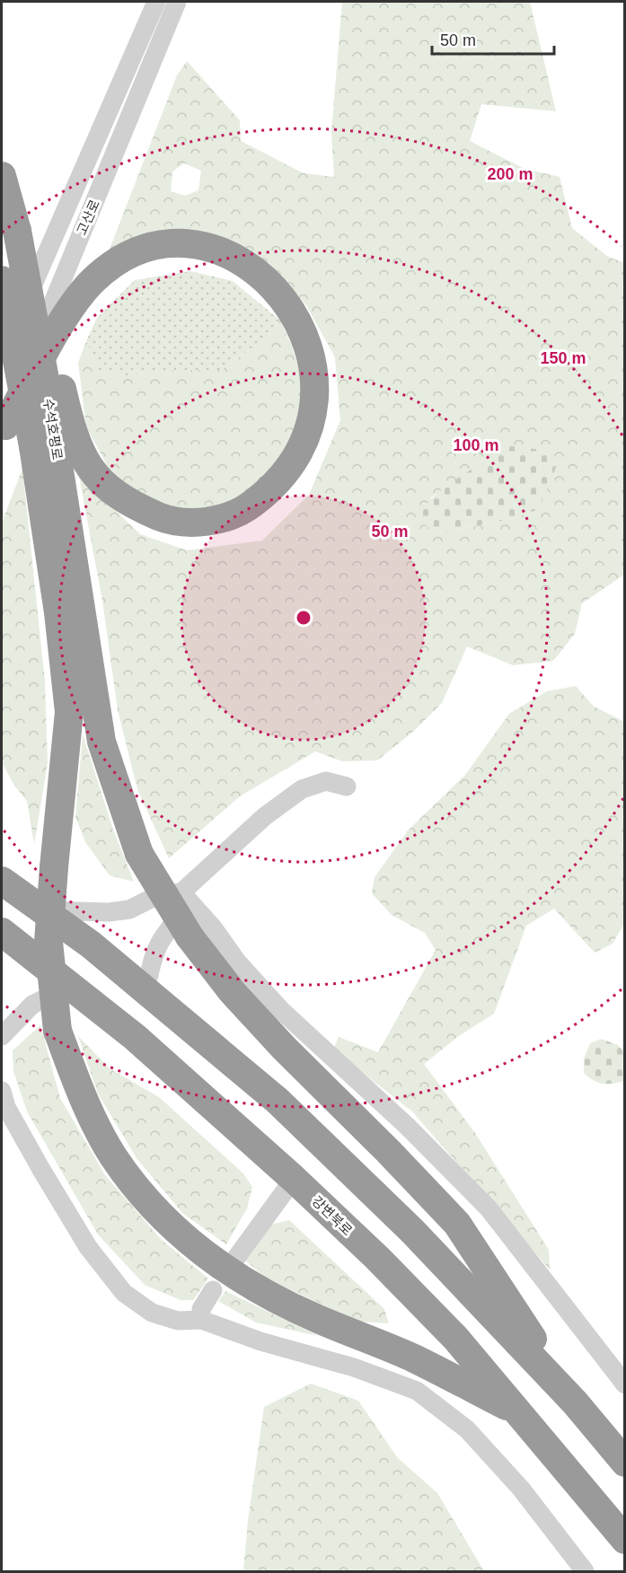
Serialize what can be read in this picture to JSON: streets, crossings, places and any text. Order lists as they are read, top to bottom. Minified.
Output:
{"streets":{"highway":["수석호평로","강변북로"],"street":["고산로"]},"scale_bar":"50 m","rings":["200 m","150 m","100 m","50 m"]}
